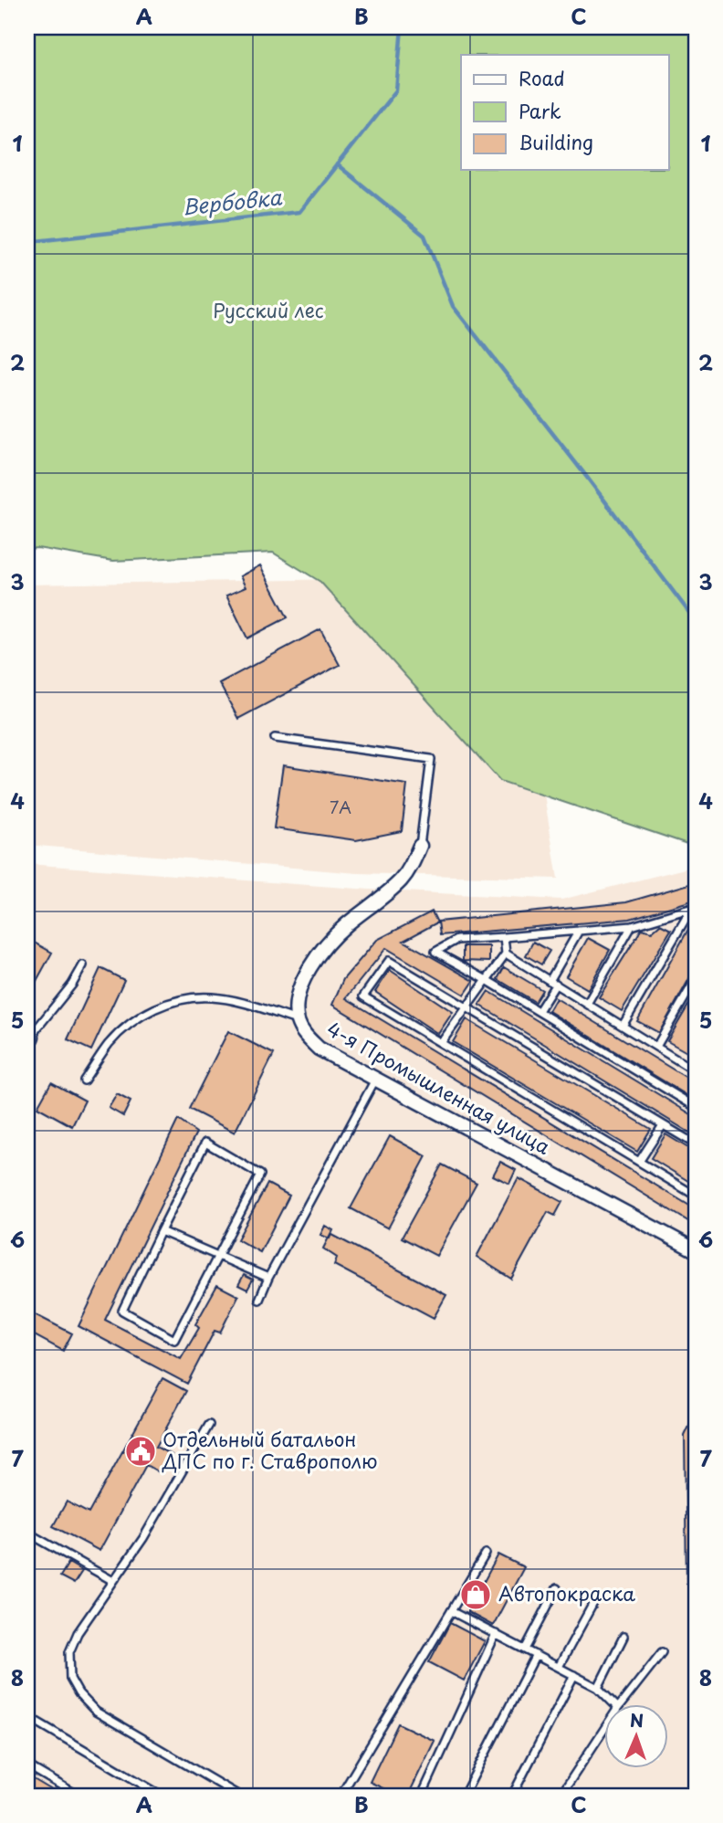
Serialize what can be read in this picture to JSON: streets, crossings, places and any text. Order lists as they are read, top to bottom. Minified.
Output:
{"streets":{"street":["4-я Промышленная улица"]},"water":["Вербовка"],"parks":["Русский лес"],"places":{"public building":["Отдельный батальон ДПС по г. Ставрополю"],"shop":["Автопокраска"]},"house_numbers":["7А"],"legend":["Road","Park","Building"],"north":"top","grid":{"columns":["A","B","C"],"rows":["1","2","3","4","5","6","7","8"]}}
